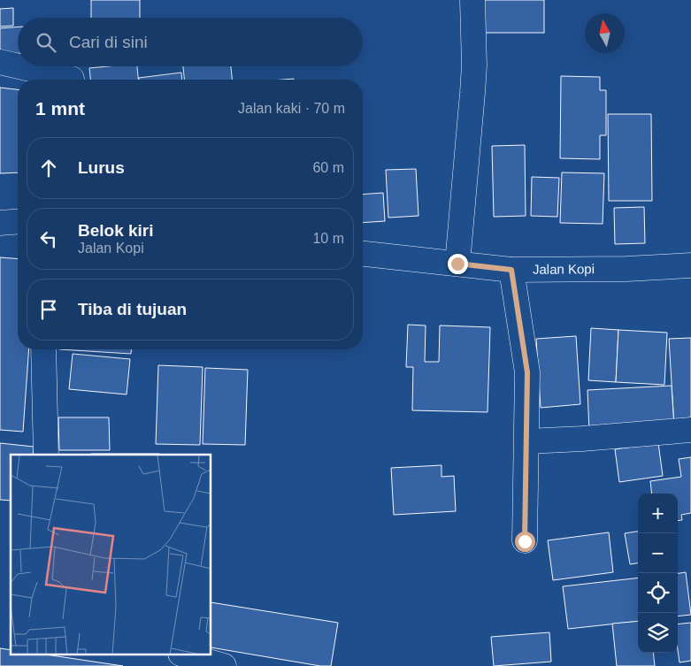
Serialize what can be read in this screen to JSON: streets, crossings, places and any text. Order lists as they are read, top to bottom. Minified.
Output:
{"streets":{"street":["Jalan Kopi"]},"north":"top","page":{"search":"Cari di sini","heading":["1 mnt","Jalan kaki · 70 m"],"list":[["Lurus","60 m"],["Belok kiri","Jalan Kopi","10 m"],"Tiba di tujuan"],"map_buttons":["+","−"]}}
